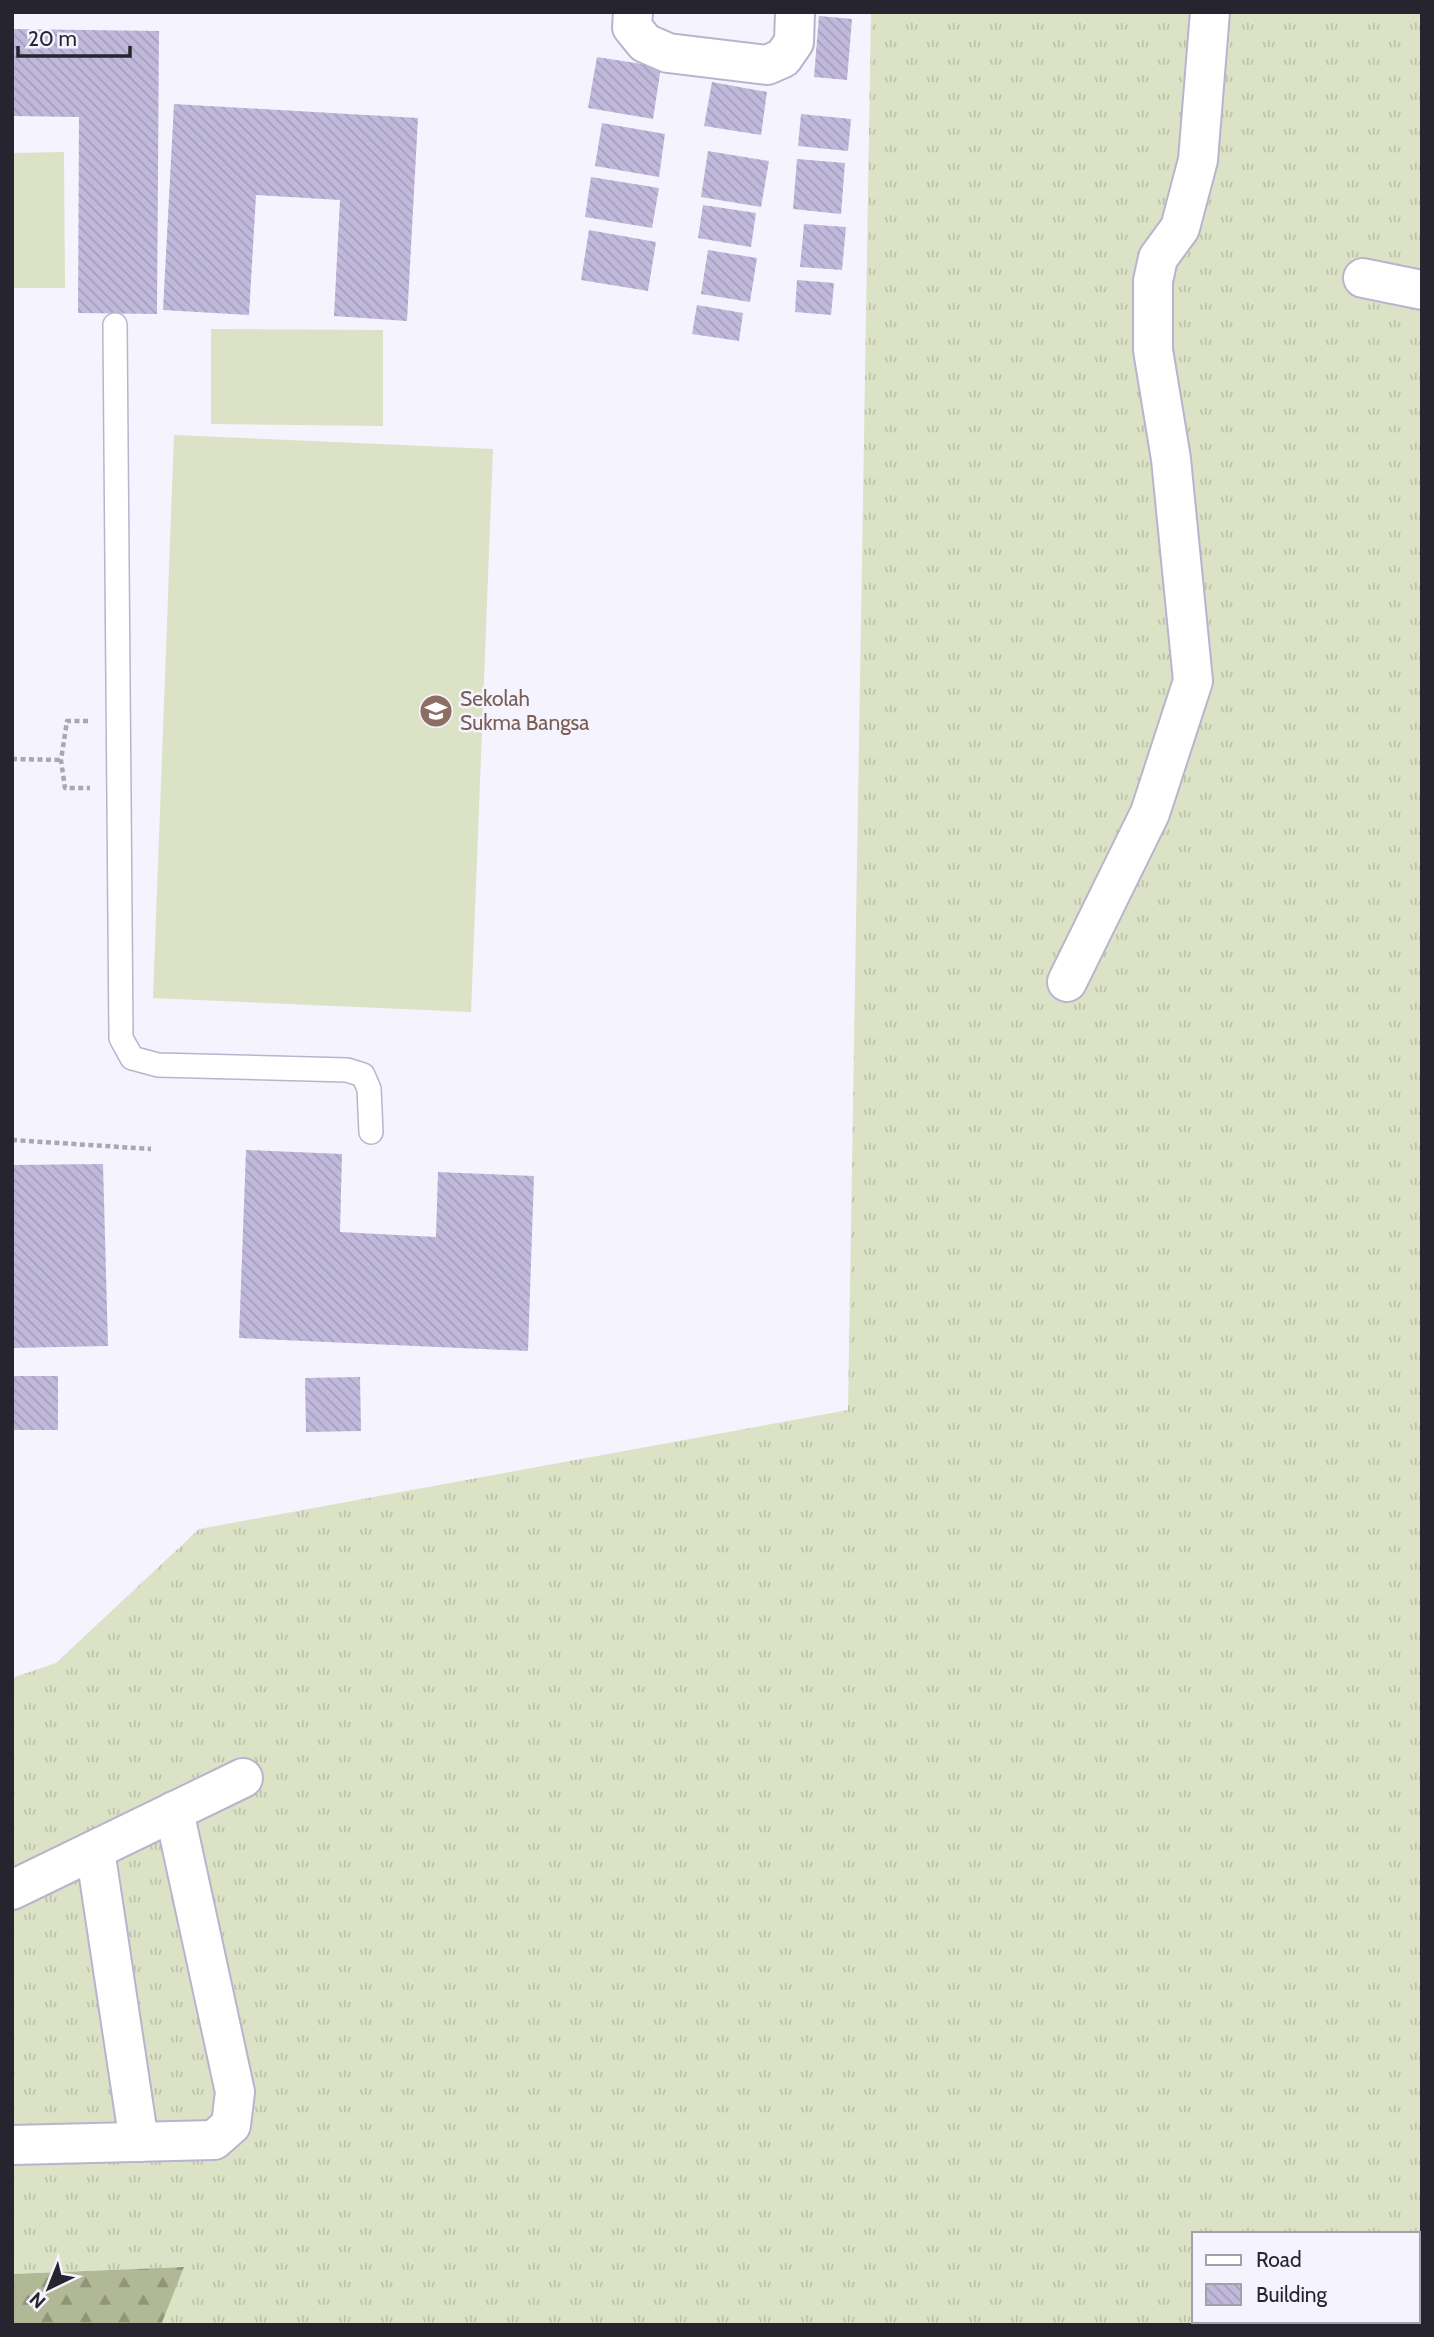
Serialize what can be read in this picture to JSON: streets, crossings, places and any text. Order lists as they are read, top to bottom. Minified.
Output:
{"places":{"school or university":["Sekolah Sukma Bangsa"]},"legend":["Road","Building"],"scale_bar":"20 m","north":"bottom left"}
